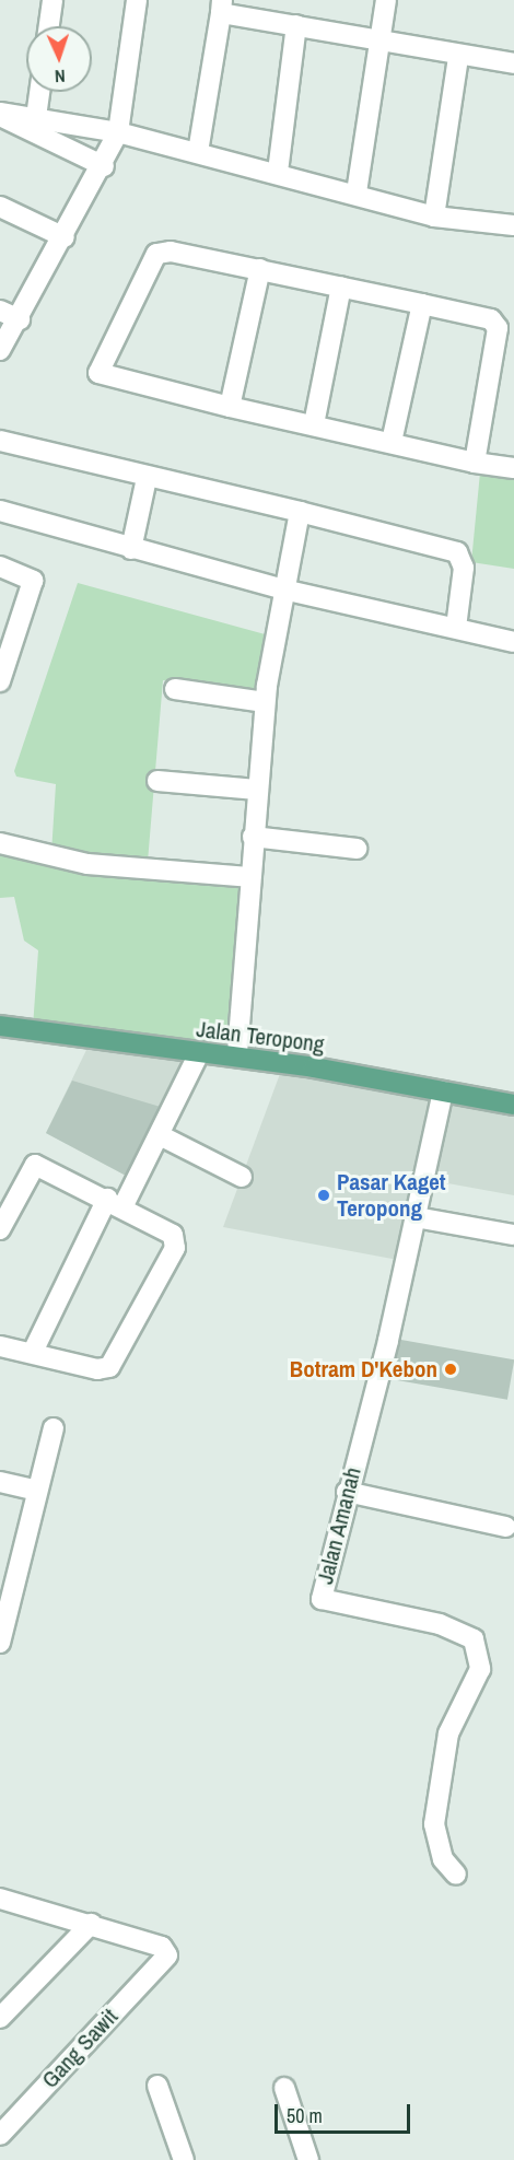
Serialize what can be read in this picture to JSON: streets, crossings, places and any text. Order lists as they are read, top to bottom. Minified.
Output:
{"streets":{"main road":["Jalan Teropong"],"street":["Jalan Amanah","Gang Sawit"]},"crossings":[["Jalan Teropong","Jalan Amanah"]],"places":["Pasar Kaget Teropong","Botram D'Kebon"],"scale_bar":"50 m","north":"bottom"}
